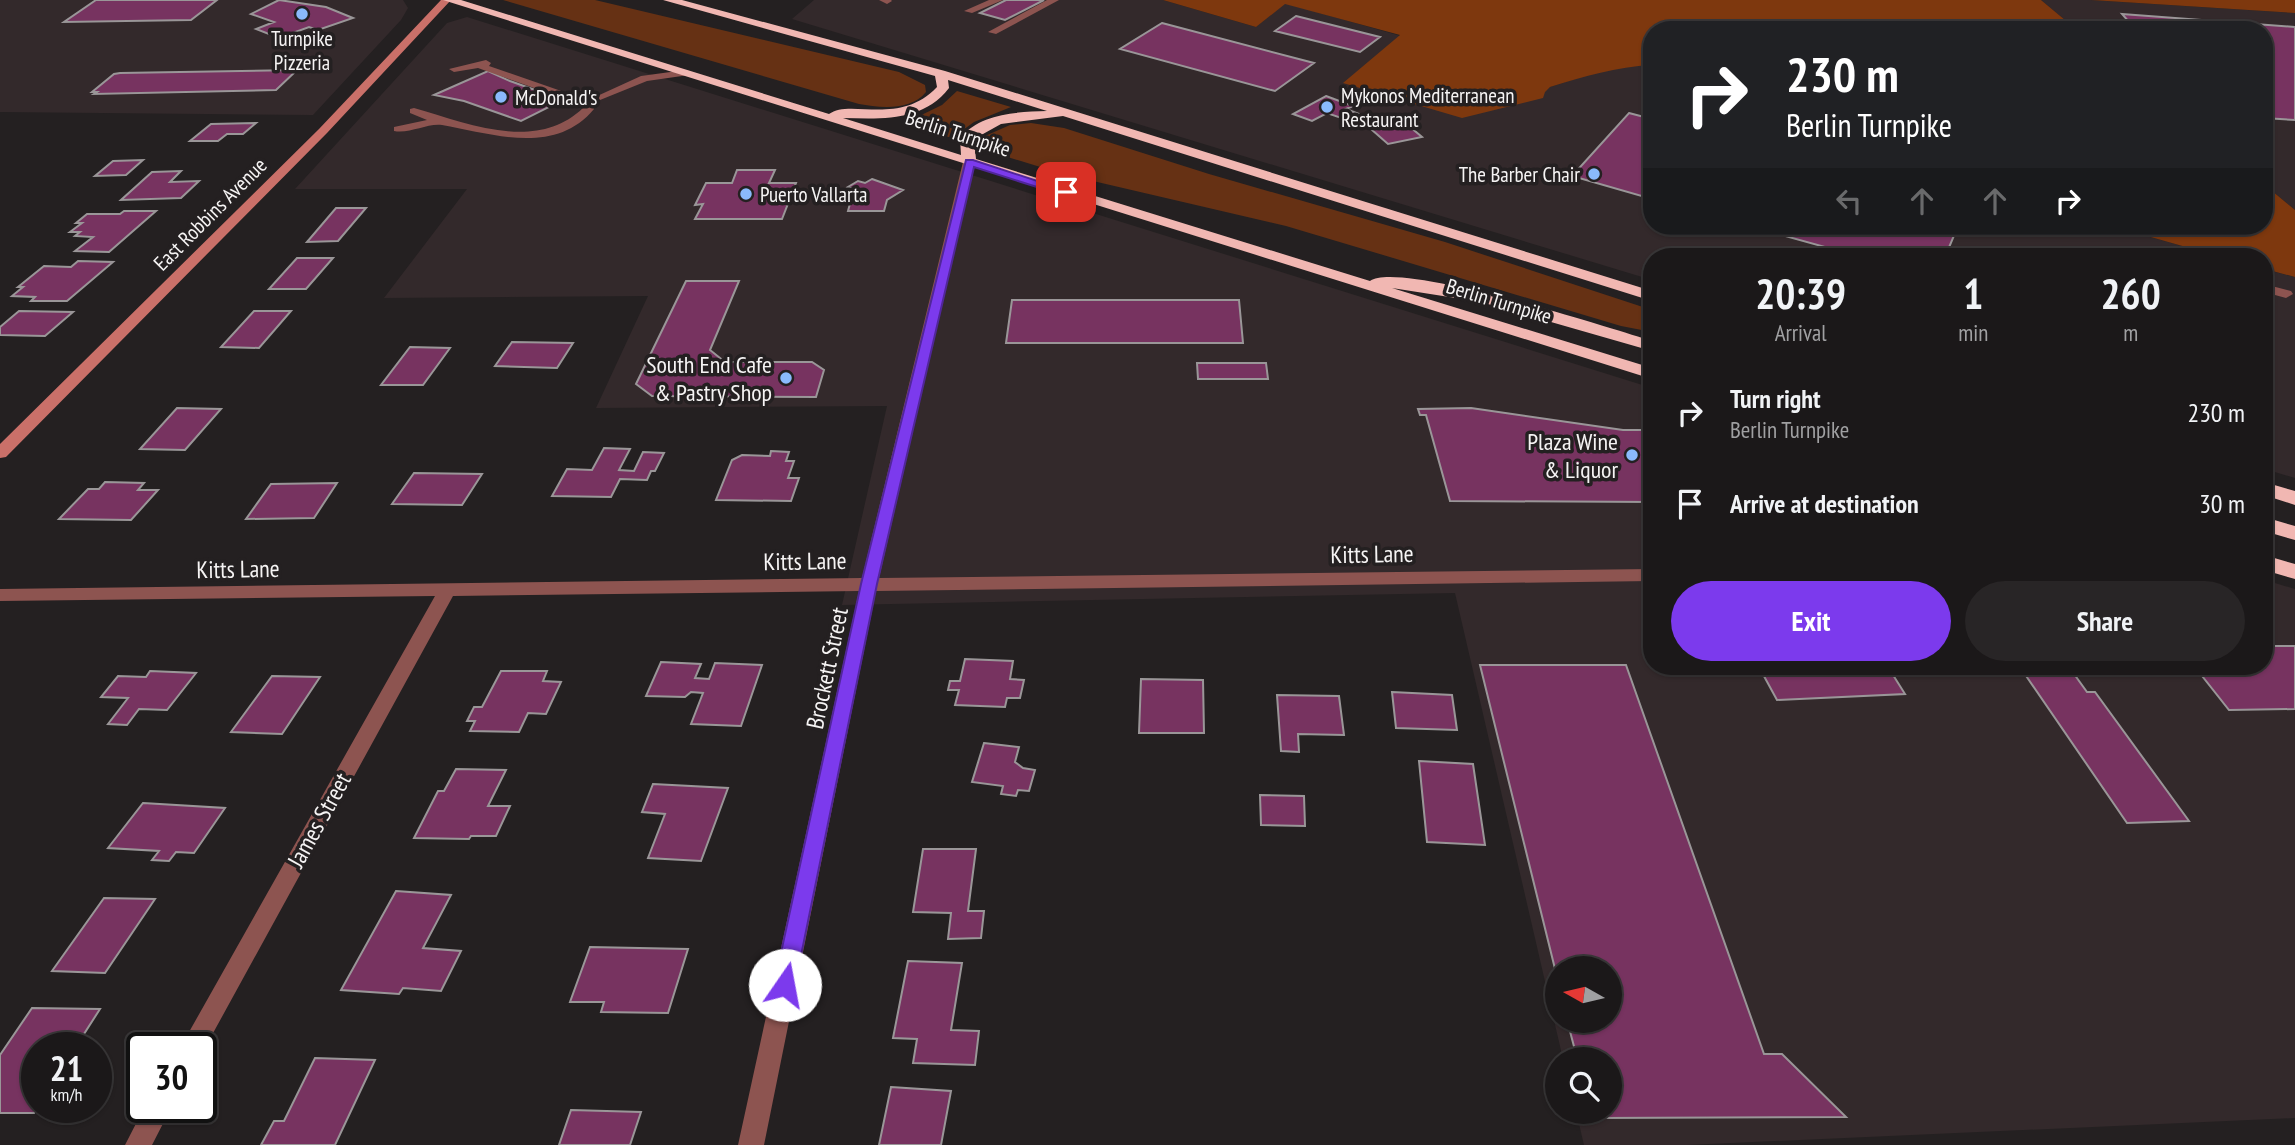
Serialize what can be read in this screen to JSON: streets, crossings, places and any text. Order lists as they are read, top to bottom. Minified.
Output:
{"streets":{"highway":["Berlin Turnpike"],"main road":["East Robbins Avenue"],"street":["Kitts Lane","Brockett Street","James Street"]},"crossings":[["Berlin Turnpike","East Robbins Avenue"],["Berlin Turnpike","Brockett Street"],["Kitts Lane","Brockett Street"],["Kitts Lane","James Street"]],"places":["Turnpike Pizzeria","McDonald's","Mykonos Mediterranean Restaurant","The Barber Chair","Puerto Vallarta","South End Cafe & Pastry Shop","Plaza Wine & Liquor"],"north":"left","page":{"turn":["230 m","Berlin Turnpike"],"eta":["20:39","Arrival","1","min","260","m"],"list":[{"name":"Turn right","note":"Berlin Turnpike","value":"230 m"},{"name":"Arrive at destination","value":"30 m"}],"buttons":["Exit","Share"],"speed":"21 km/h","limit":"30"}}
